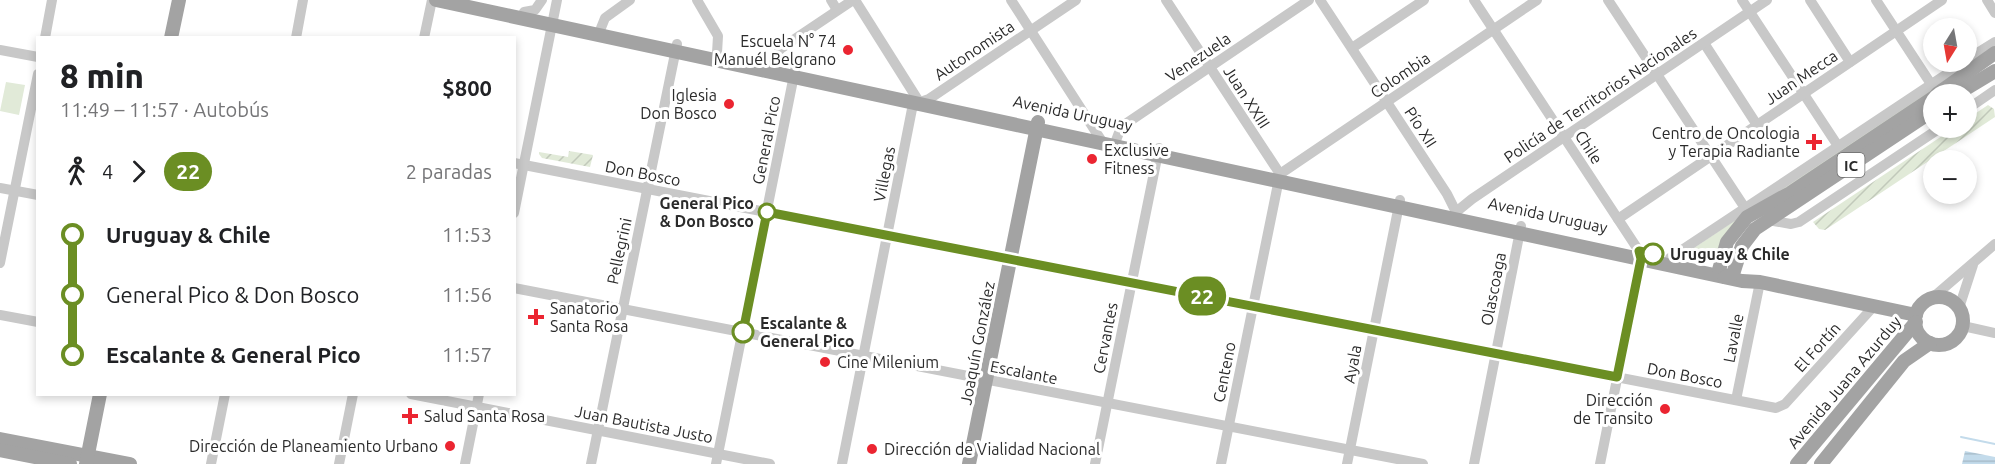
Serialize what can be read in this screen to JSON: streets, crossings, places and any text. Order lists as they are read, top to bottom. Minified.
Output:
{"streets":{"main road":["Avenida Uruguay","IC","Joaquín González","Avenida Juana Azurduy"],"street":["Autonomista","Venezuela","Colombia","Juan Mecca","Policía de Territorios Nacionales","Juan XXIII","Pío XII","General Pico","Chile","Don Bosco","Villegas","Pellegrini","Olascoaga","Cervantes","Lavalle","El Fortín","Ayala","Escalante","Centeno","Juan Bautista Justo"]},"crossings":[["Autonomista","Avenida Uruguay"],["Autonomista","Villegas"],["Venezuela","Juan XXIII"],["Venezuela","Avenida Uruguay"],["Colombia","Juan XXIII"],["Colombia","Avenida Uruguay"],["Colombia","Pío XII"],["Colombia","Chile"],["Colombia","Centeno"],["Juan Mecca","Chile"],["Policía de Territorios Nacionales","Avenida Uruguay"],["Policía de Territorios Nacionales","Pío XII"],["Policía de Territorios Nacionales","Chile"],["Juan XXIII","Avenida Uruguay"],["Juan XXIII","Centeno"],["Avenida Uruguay","Pío XII"],["Avenida Uruguay","General Pico"],["Avenida Uruguay","Chile"],["Avenida Uruguay","IC"],["Avenida Uruguay","Villegas"],["Avenida Uruguay","Pellegrini"],["Avenida Uruguay","Olascoaga"],["Avenida Uruguay","Cervantes"],["Avenida Uruguay","Lavalle"],["Avenida Uruguay","Joaquín González"],["Avenida Uruguay","El Fortín"],["Avenida Uruguay","Ayala"],["Avenida Uruguay","Centeno"],["Avenida Uruguay","Avenida Juana Azurduy"],["General Pico","Don Bosco"],["General Pico","Escalante"],["General Pico","Juan Bautista Justo"],["Don Bosco","Villegas"],["Don Bosco","Pellegrini"],["Don Bosco","Olascoaga"],["Don Bosco","Cervantes"],["Don Bosco","Lavalle"],["Don Bosco","Joaquín González"],["Don Bosco","El Fortín"],["Don Bosco","Ayala"],["Don Bosco","Centeno"],["Villegas","Escalante"],["Pellegrini","Escalante"],["Pellegrini","Juan Bautista Justo"],["Cervantes","Escalante"],["Joaquín González","Escalante"],["Ayala","Escalante"],["Escalante","Centeno"]],"places":{"other":["Escuela N° 74 Manuél Belgrano","Iglesia Don Bosco","Exclusive Fitness","General Pico & Don Bosco","Uruguay & Chile","Escalante & General Pico","Cine Milenium","Dirección de Transito","Dirección de Planeamiento Urbano","Dirección de Vialidad Nacional"],"health":["Centro de Oncologia y Terapia Radiante","Sanatorio Santa Rosa","Salud Santa Rosa"]},"lines":["bus line 22"],"north":"bottom","page":{"on_map":"22","map_buttons":["+","−"],"heading":["8 min","11:49 – 11:57 · Autobús","$800"],"legs":["4","22","2 paradas"],"list":[{"name":"Uruguay & Chile","value":"11:53"},{"name":"General Pico & Don Bosco","value":"11:56"},{"name":"Escalante & General Pico","value":"11:57"}]}}
